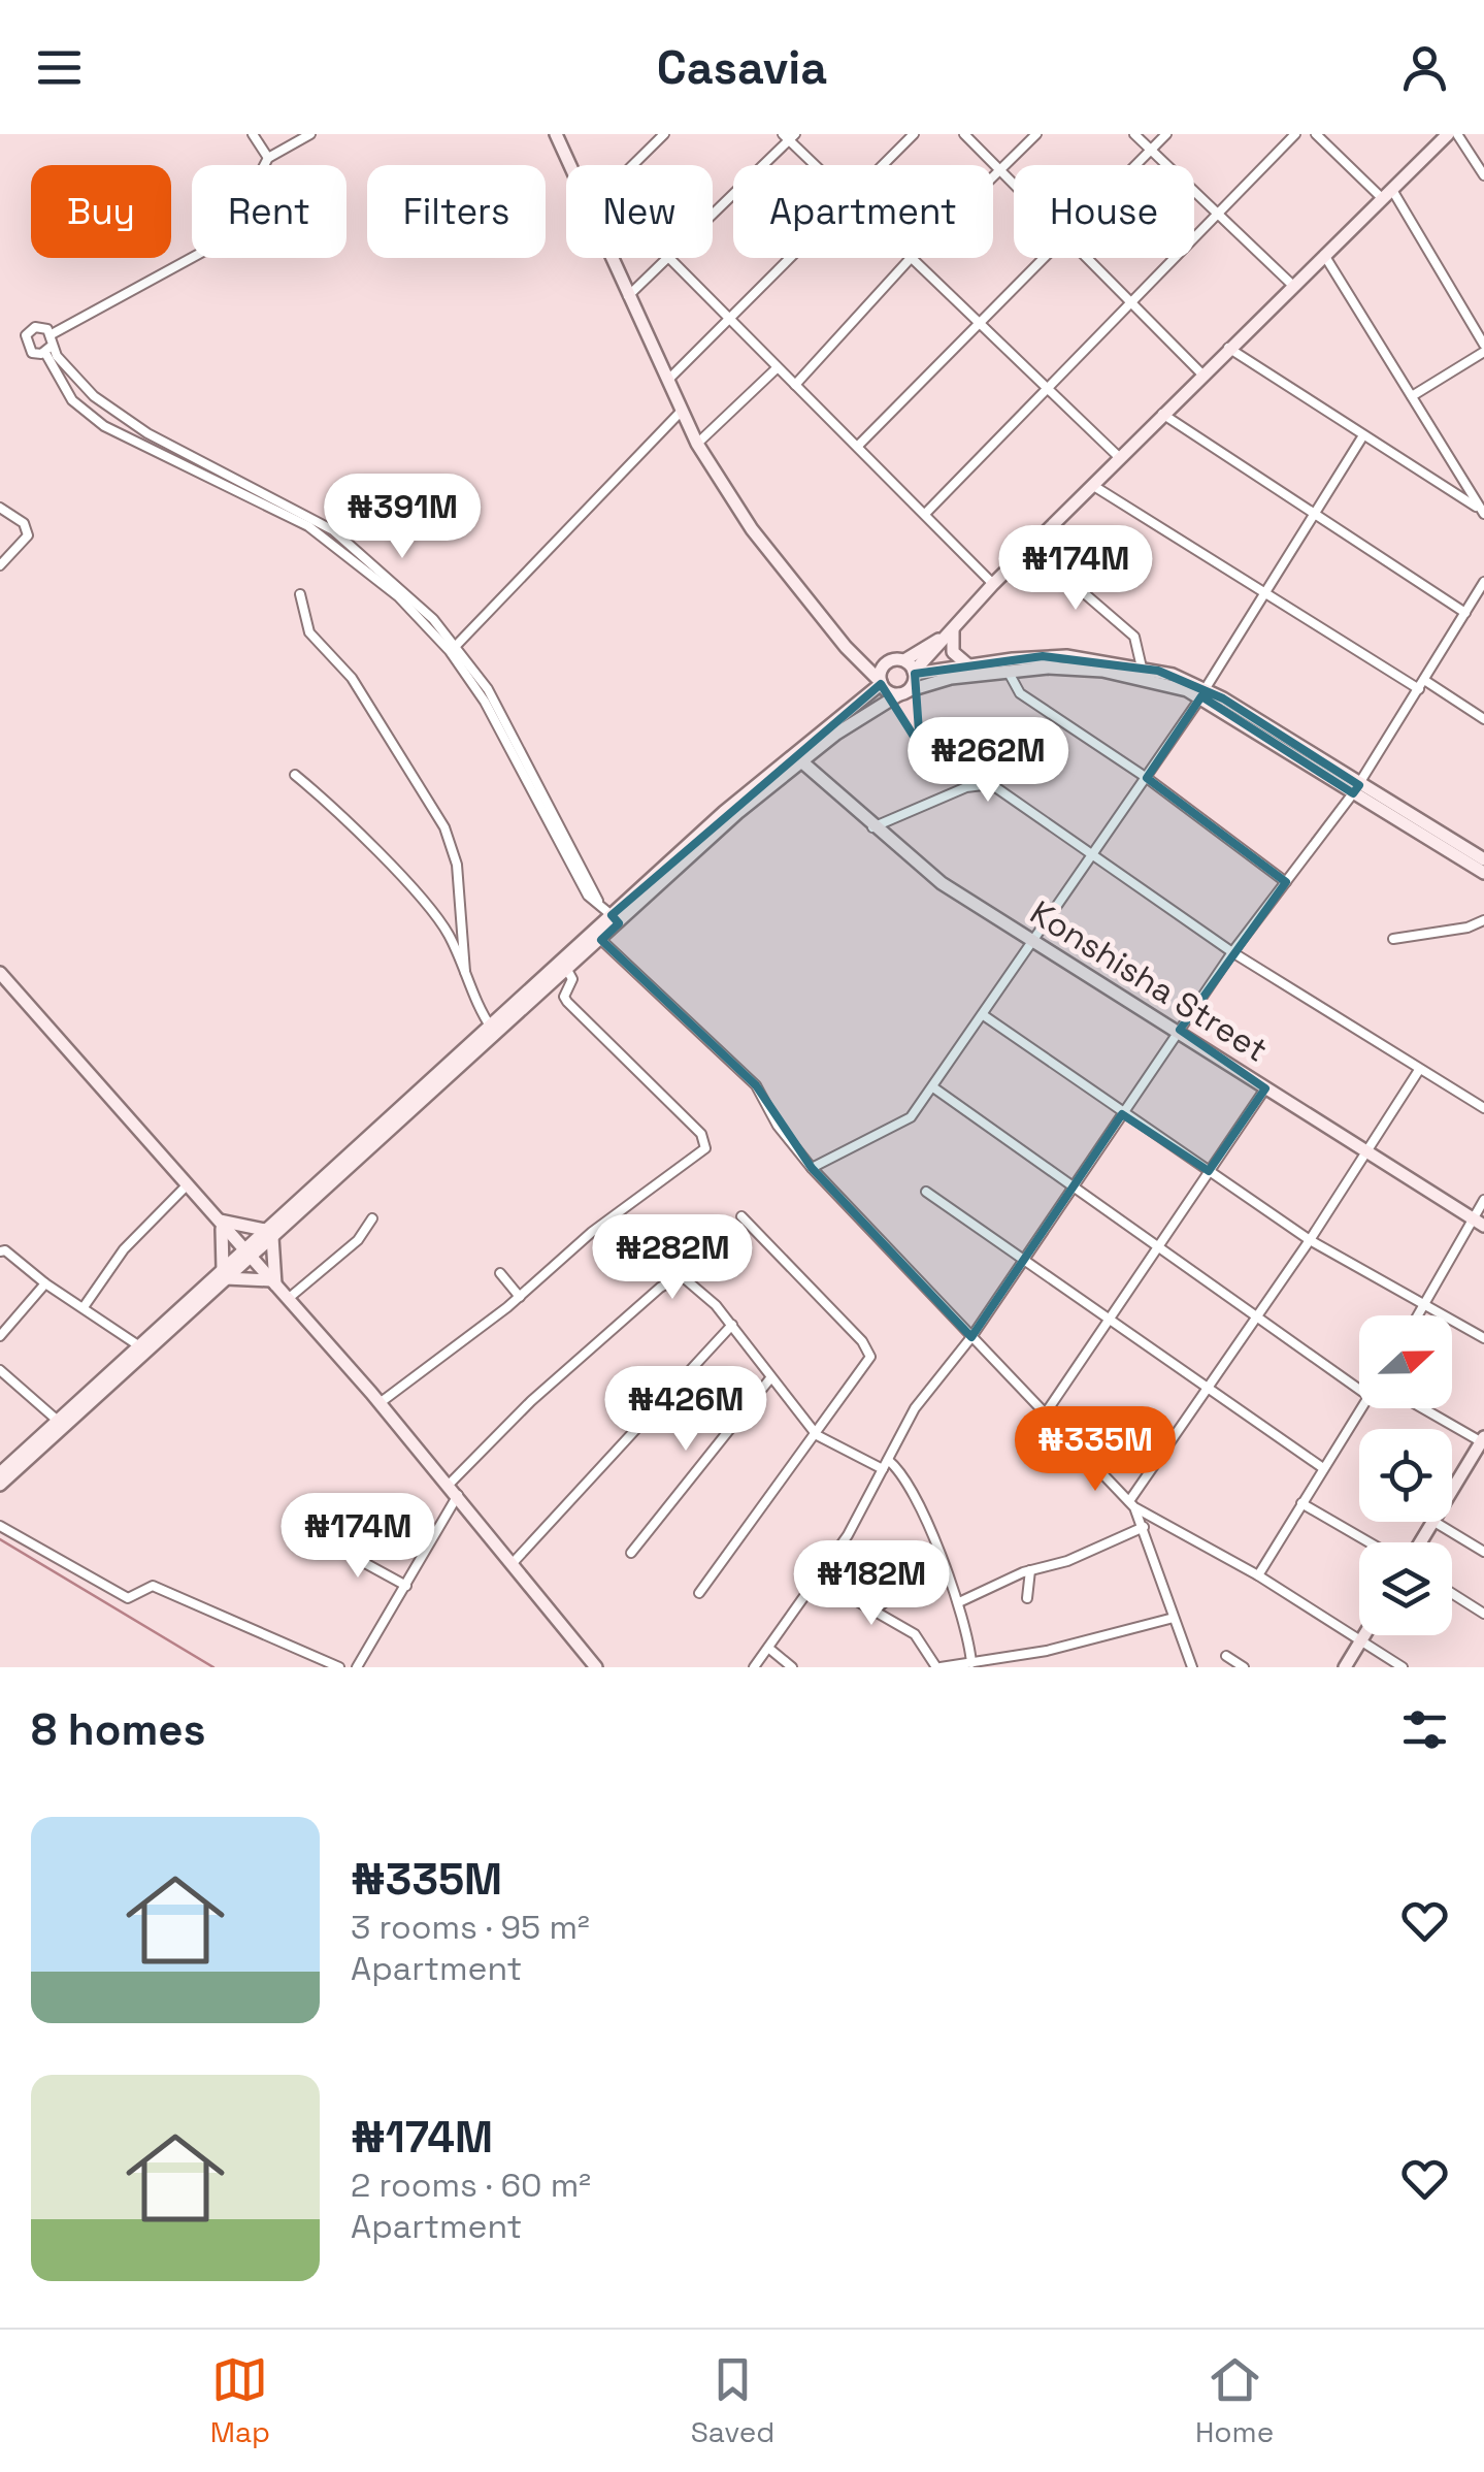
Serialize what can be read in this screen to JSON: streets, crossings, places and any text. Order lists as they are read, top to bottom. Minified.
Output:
{"streets":{"main road":["Konshisha Street"]},"north":"right","page":{"header":"Casavia","chip":["Buy","Rent","Filters","New","Apartment","House"],"price":["₦391M","₦174M","₦262M","₦282M","₦426M","₦335M","₦174M","₦182M"],"heading":"8 homes","list":[{"name":"₦335M","note":"3 rooms · 95 m² · Apartment"},{"name":"₦174M","note":"2 rooms · 60 m² · Apartment"}],"tabs":["Map","Saved","Home"]}}
